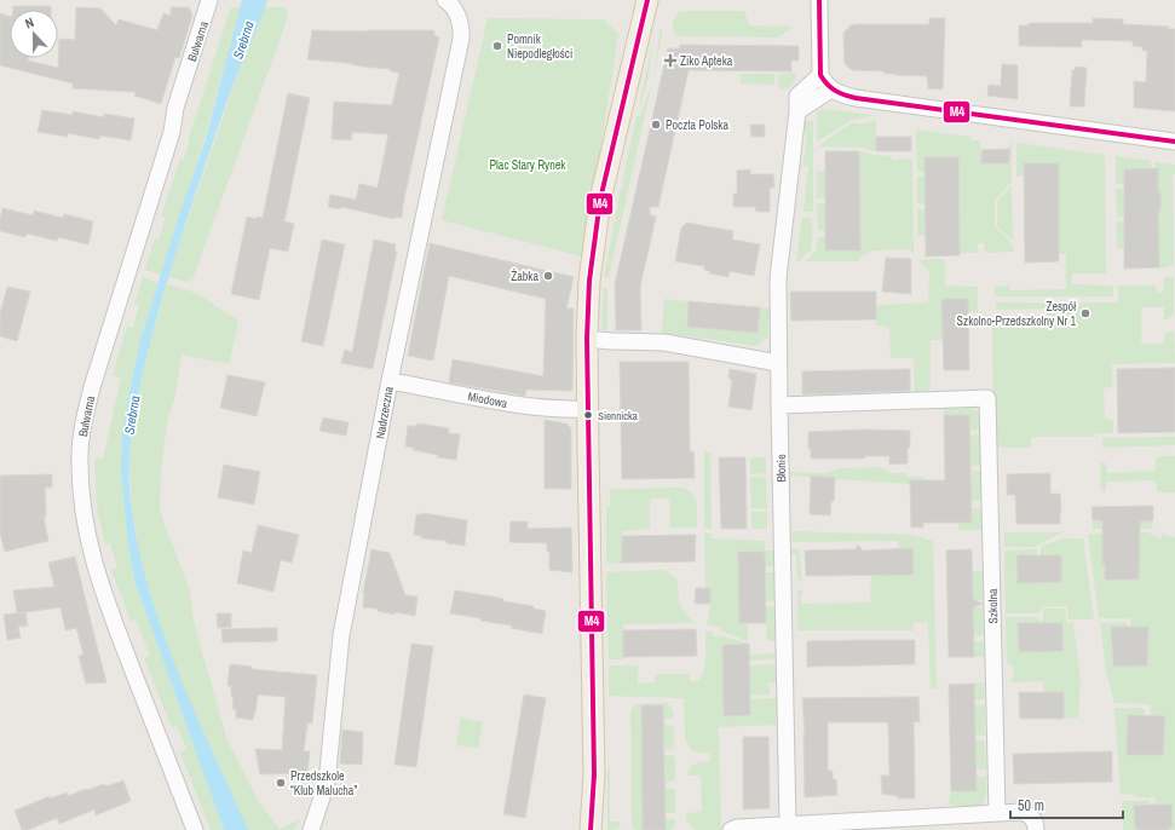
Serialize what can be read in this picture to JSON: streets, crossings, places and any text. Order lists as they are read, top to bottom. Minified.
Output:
{"streets":{"street":["Bulwarna","Miodowa","Nadrzeczna","Błonie","Szkolna"]},"crossings":[["Miodowa","Nadrzeczna"],["Błonie","Szkolna"]],"water":["Srebrna"],"parks":["Plac Stary Rynek"],"places":{"other":["Pomnik Niepodległości","Poczta Polska","Żabka","Zespół Szkolno-Przedszkolny Nr 1","Siennicka","Przedszkole “Klub Malucha”"],"health":["Ziko Apteka"]},"lines":["transit line M4"],"scale_bar":"50 m","north":"top"}
